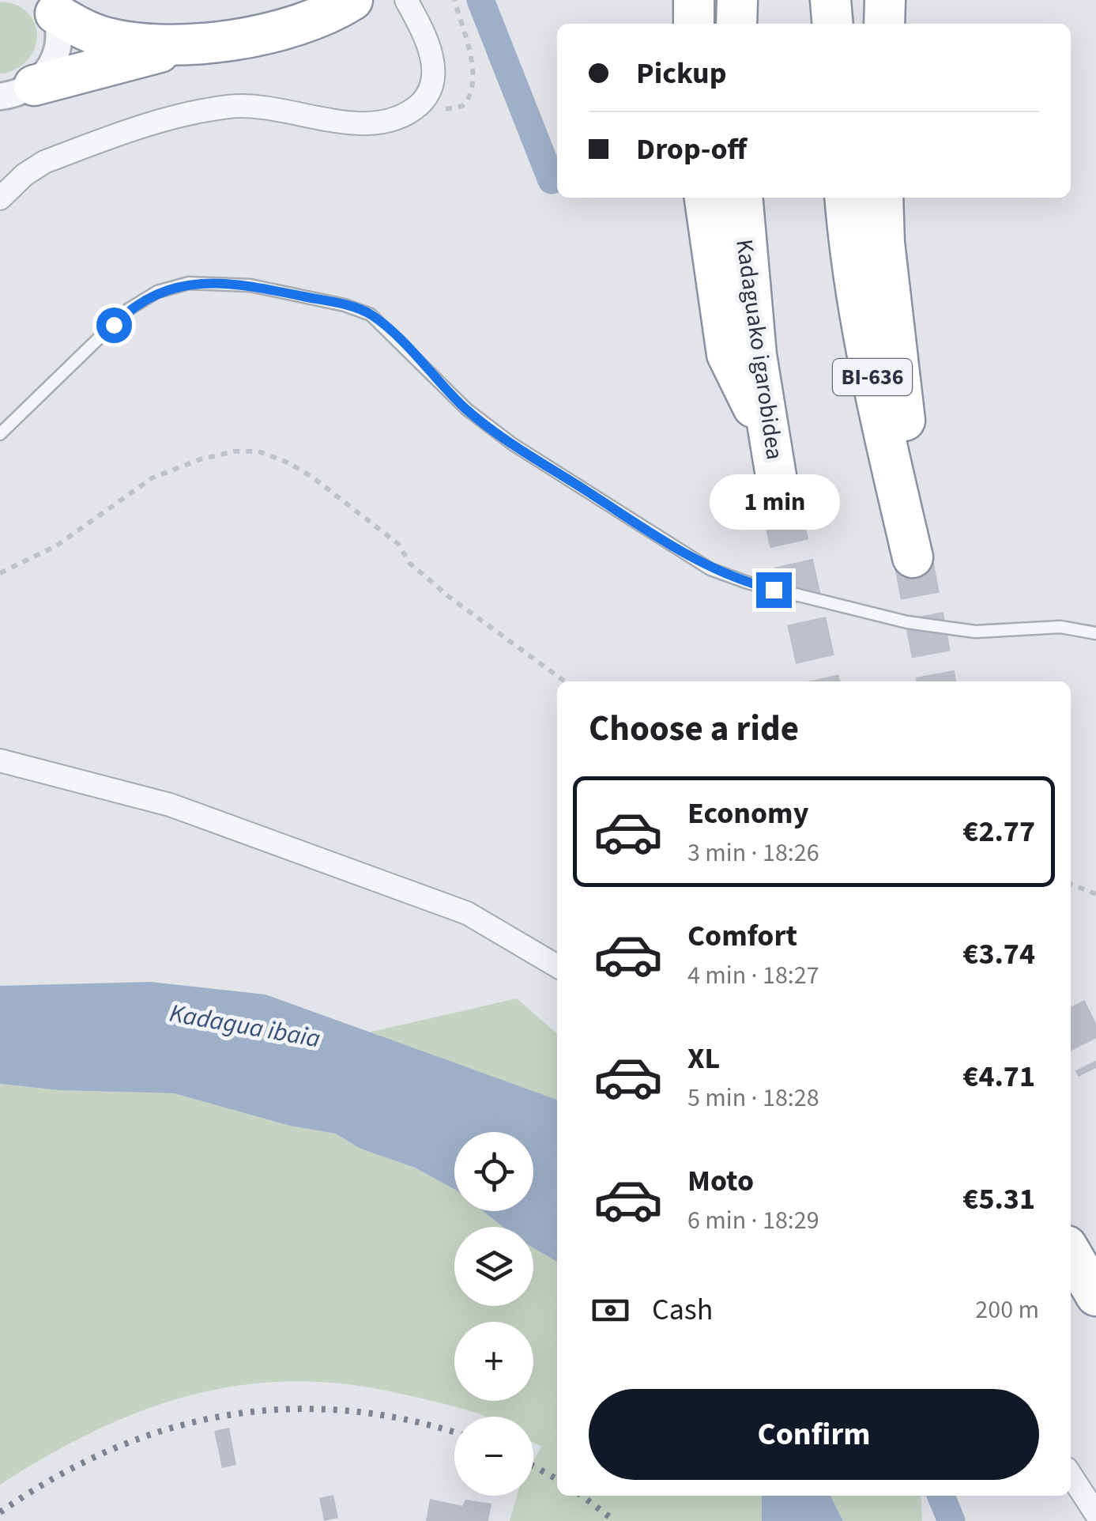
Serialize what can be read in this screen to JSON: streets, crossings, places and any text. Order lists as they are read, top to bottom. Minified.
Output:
{"streets":{"highway":["Kadaguako igarobidea","BI-636"]},"water":["Kadagua ibaia"],"page":{"banner":["Pickup","Drop-off"],"bubble":"1 min","heading":"Choose a ride","list":[{"name":"Economy","note":"3 min · 18:26","value":"€2.77"},{"name":"Comfort","note":"4 min · 18:27","value":"€3.74"},{"name":"XL","note":"5 min · 18:28","value":"€4.71"},{"name":"Moto","note":"6 min · 18:29","value":"€5.31"}],"map_buttons":["+","−"],"pay":["Cash","200 m"],"buttons":"Confirm"}}
